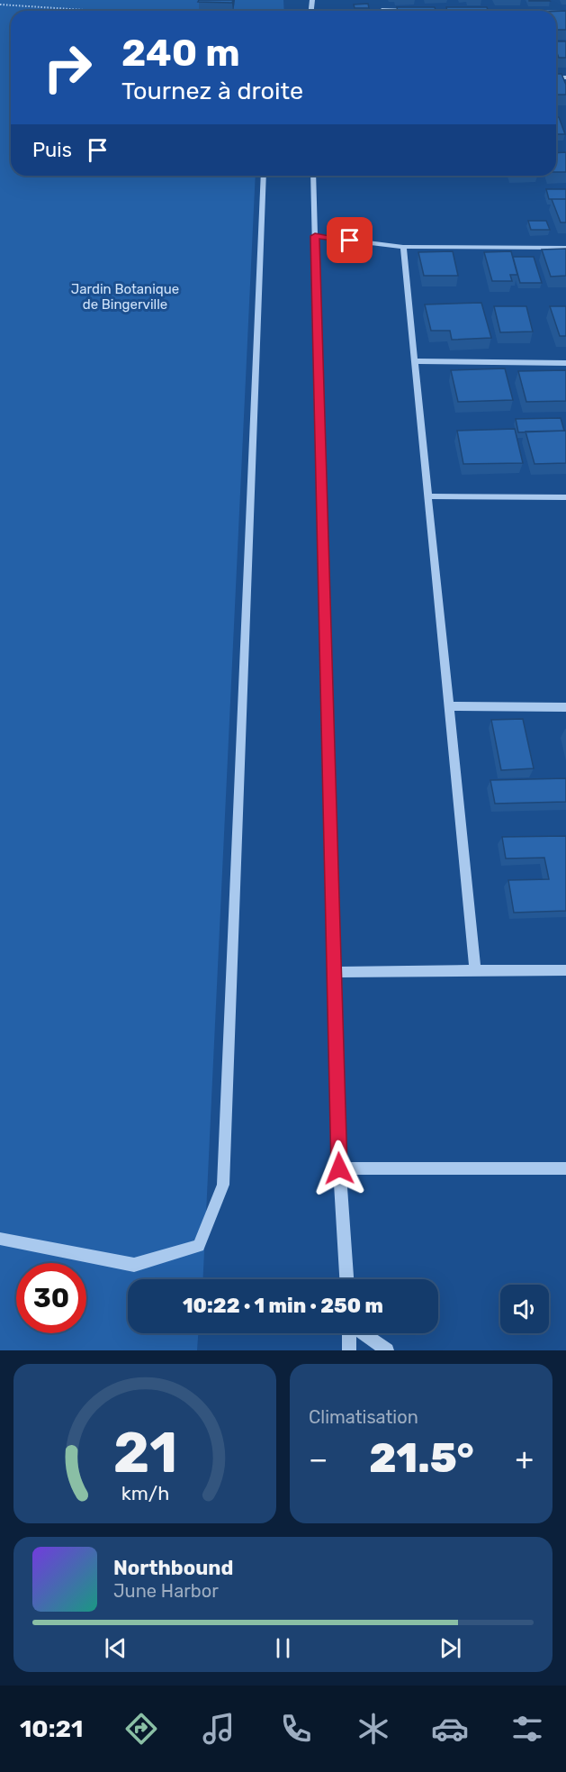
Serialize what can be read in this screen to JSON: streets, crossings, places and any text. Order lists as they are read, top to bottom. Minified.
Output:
{"parks":["Jardin Botanique de Bingerville"],"page":{"turn":["240 m","Tournez à droite"],"then":"Puis","limit":"30","trip":"10:22 · 1 min · 250 m","tile":"Climatisation","heat":["−","21.5°","+"],"song":["Northbound","June Harbor"],"tabs":"10:21","gauge":["21","km/h"]}}
